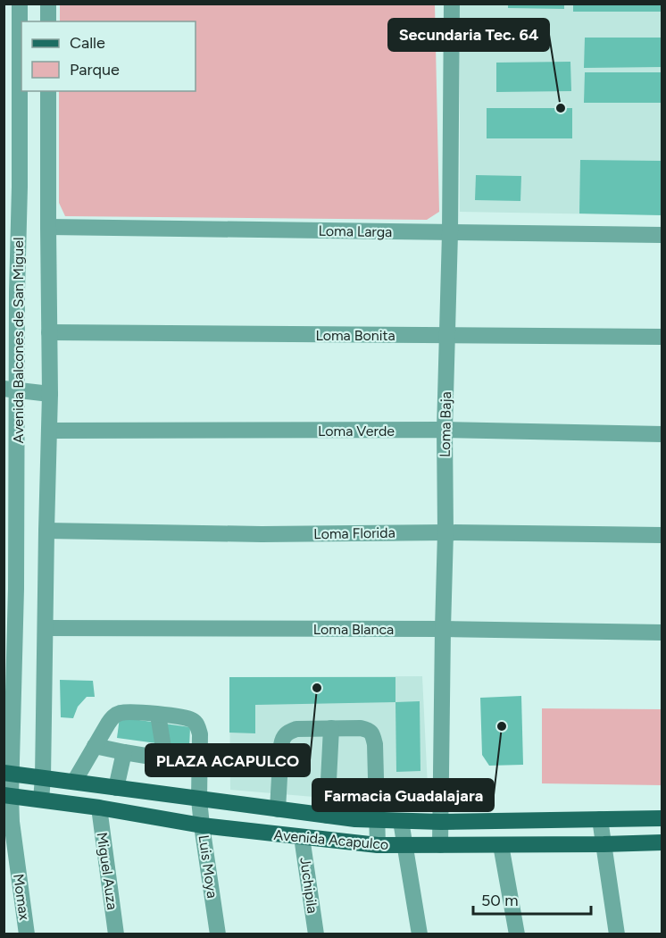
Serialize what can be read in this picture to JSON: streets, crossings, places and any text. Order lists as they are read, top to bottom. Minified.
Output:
{"streets":{"main road":["Avenida Acapulco"],"street":["Loma Larga","Loma Bonita","Avenida Balcones de San Miguel","Loma Baja","Loma Verde","Loma Florida","Loma Blanca","Luis Moya","Miguel Auza","Juchipila","Momax"]},"crossings":[["Loma Larga","Avenida Balcones de San Miguel"],["Loma Larga","Loma Baja"],["Loma Bonita","Avenida Balcones de San Miguel"],["Loma Bonita","Loma Baja"],["Avenida Balcones de San Miguel","Loma Verde"],["Avenida Balcones de San Miguel","Loma Florida"],["Avenida Balcones de San Miguel","Loma Blanca"],["Avenida Balcones de San Miguel","Avenida Acapulco"],["Loma Baja","Loma Verde"],["Loma Baja","Loma Florida"],["Loma Baja","Loma Blanca"],["Loma Baja","Avenida Acapulco"],["Avenida Acapulco","Luis Moya"],["Avenida Acapulco","Miguel Auza"],["Avenida Acapulco","Juchipila"],["Avenida Acapulco","Momax"]],"places":["Secundaria Tec. 64","PLAZA ACAPULCO","Farmacia Guadalajara"],"legend":["Calle","Parque"],"scale_bar":"50 m"}
